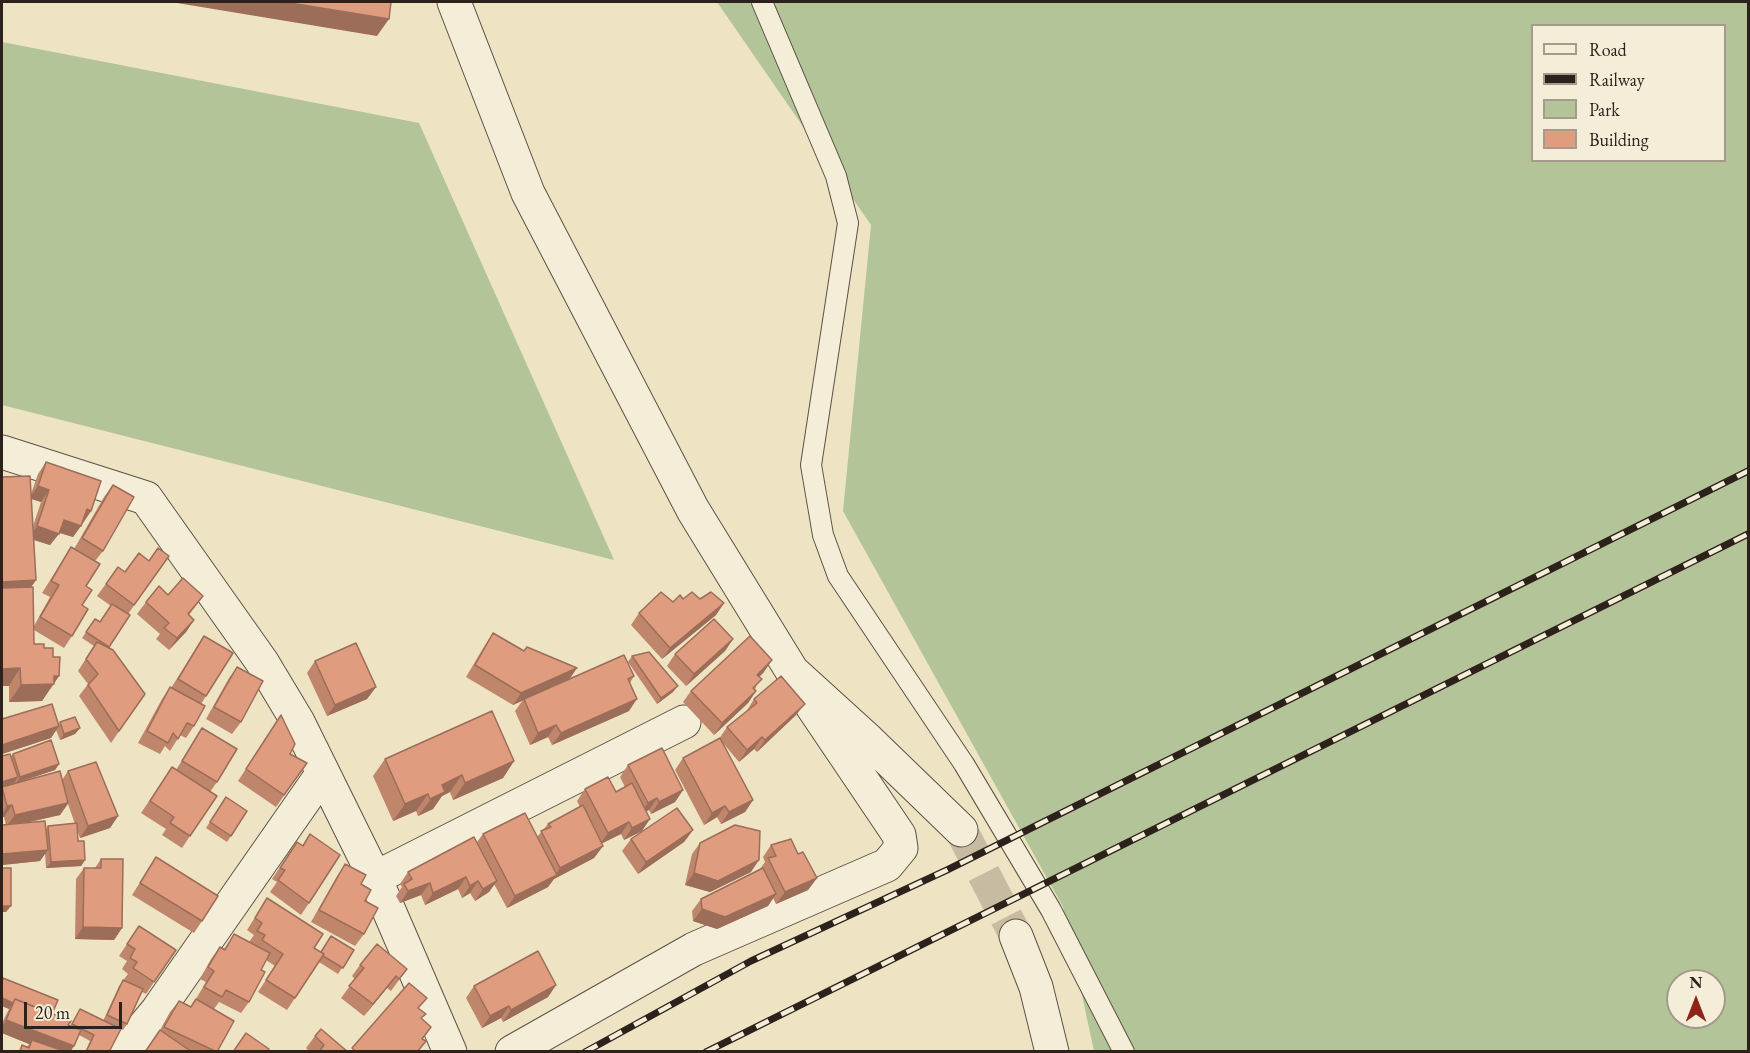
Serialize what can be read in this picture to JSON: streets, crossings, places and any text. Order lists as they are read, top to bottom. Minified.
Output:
{"legend":["Road","Railway","Park","Building"],"scale_bar":"20 m","north":"top"}
